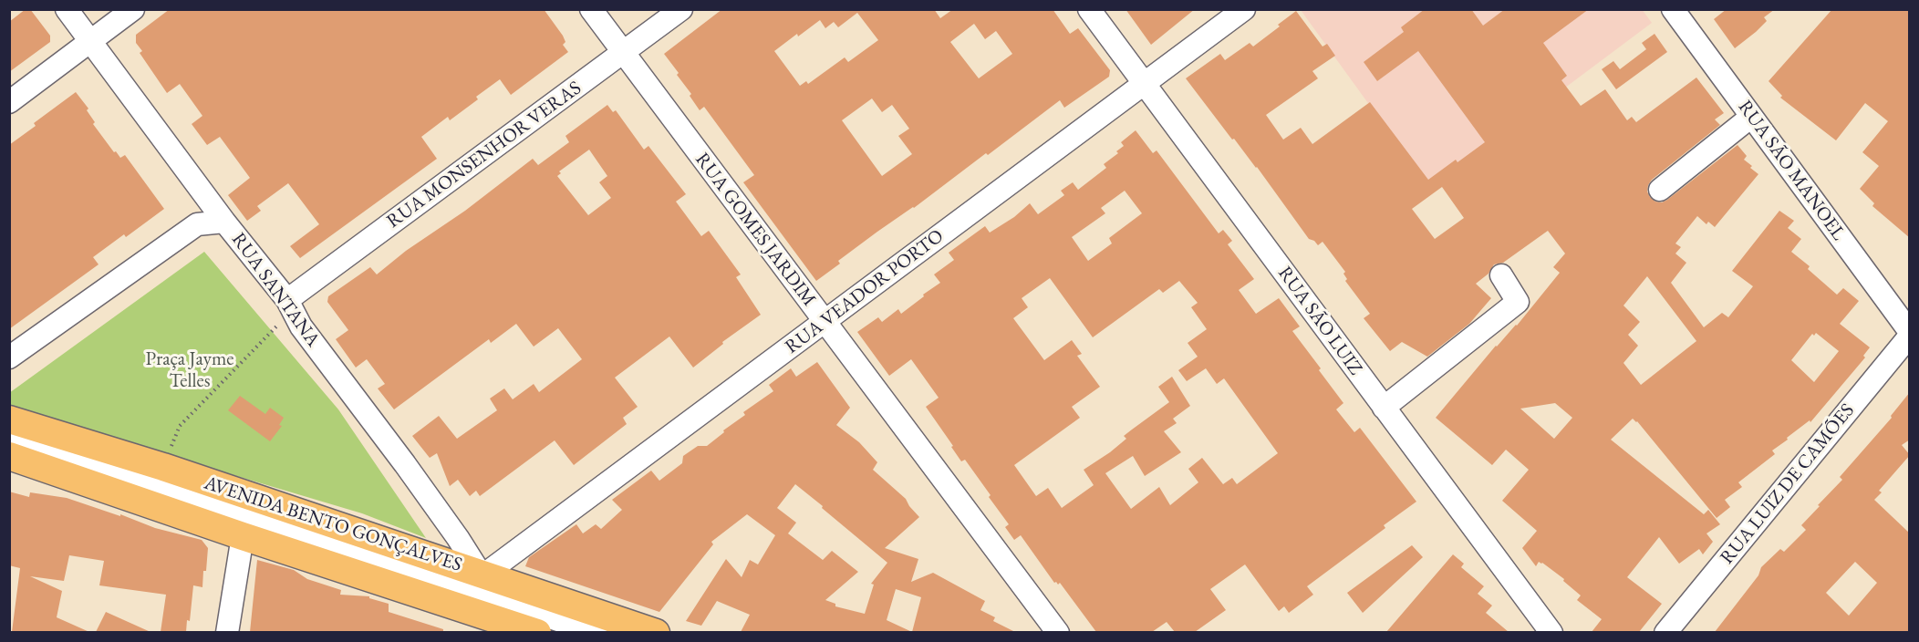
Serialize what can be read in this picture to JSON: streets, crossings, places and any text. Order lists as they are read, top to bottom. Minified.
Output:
{"streets":{"main road":["AVENIDA BENTO GONÇALVES"],"street":["RUA MONSENHOR VERAS","RUA SÃO MANOEL","RUA GOMES JARDIM","RUA SANTANA","RUA VEADOR PORTO","RUA SÃO LUIZ","RUA LUIZ DE CAMÕES"]},"crossings":[["RUA MONSENHOR VERAS","RUA GOMES JARDIM"],["RUA MONSENHOR VERAS","RUA SANTANA"],["RUA SÃO MANOEL","RUA LUIZ DE CAMÕES"],["RUA GOMES JARDIM","RUA VEADOR PORTO"],["RUA SANTANA","RUA VEADOR PORTO"],["RUA SANTANA","AVENIDA BENTO GONÇALVES"],["RUA VEADOR PORTO","RUA SÃO LUIZ"],["RUA VEADOR PORTO","AVENIDA BENTO GONÇALVES"]],"parks":["Praça Jayme Telles"]}
